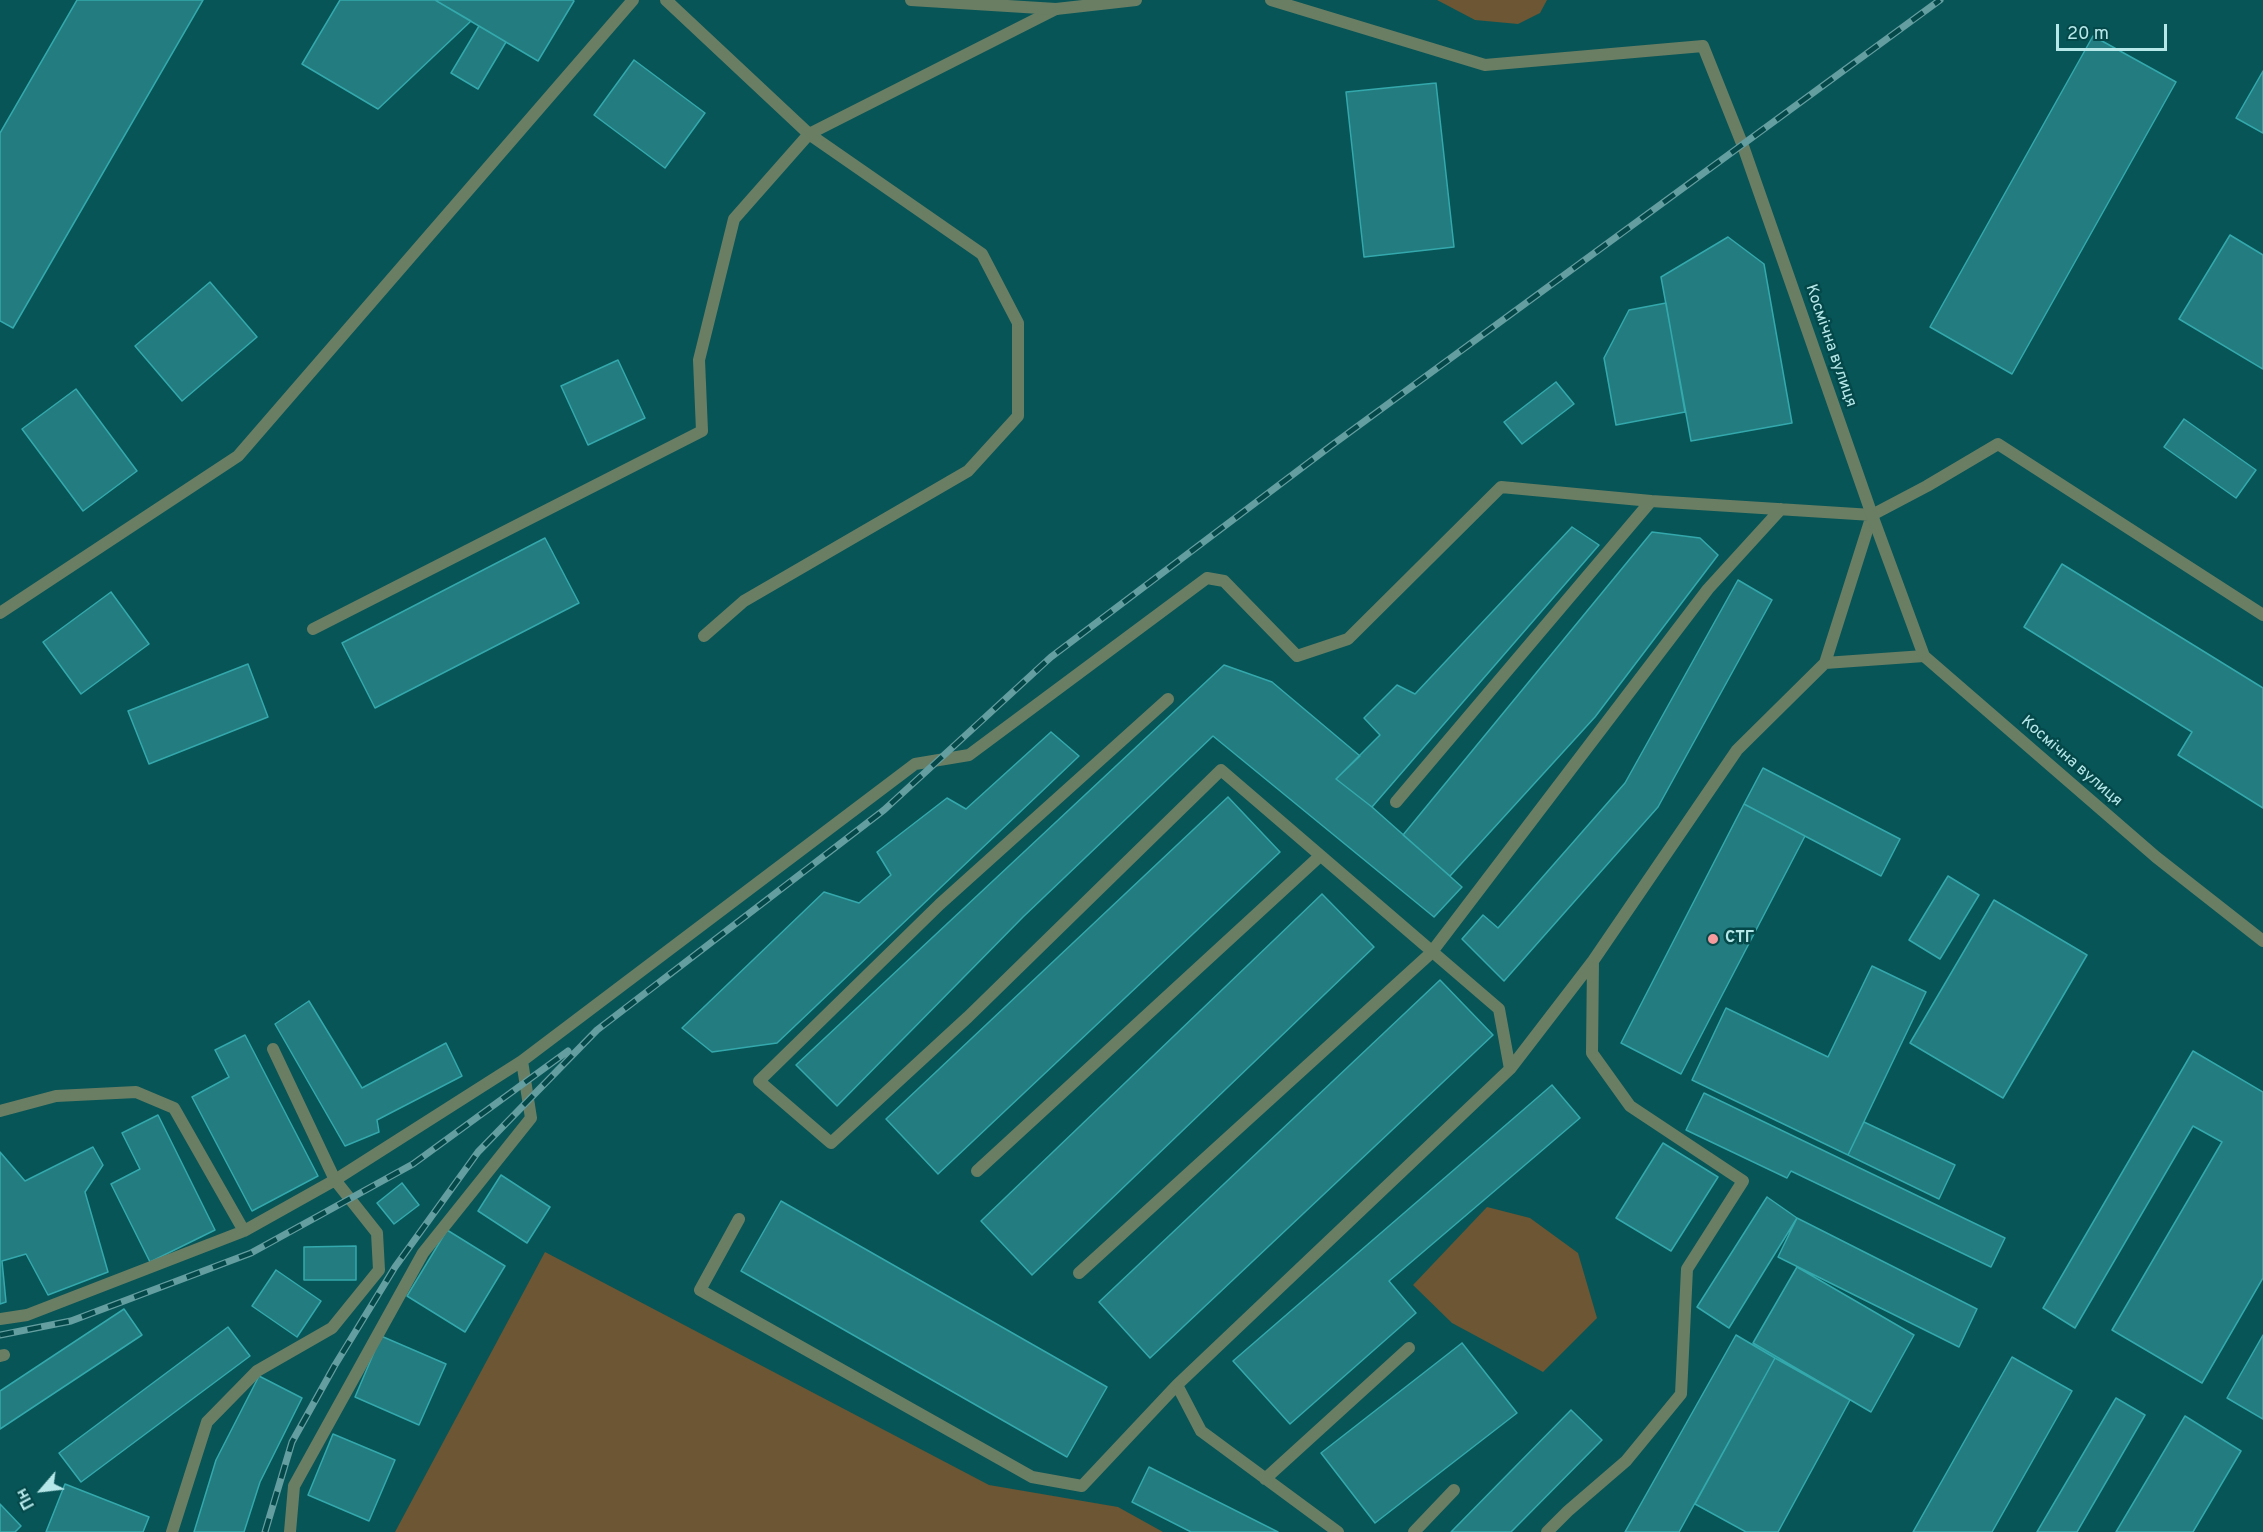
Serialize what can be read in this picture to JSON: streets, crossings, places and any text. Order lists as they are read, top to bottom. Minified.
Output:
{"streets":{"street":["Космічна вулиця"]},"places":["СТГ"],"scale_bar":"20 m","north":"bottom left"}
